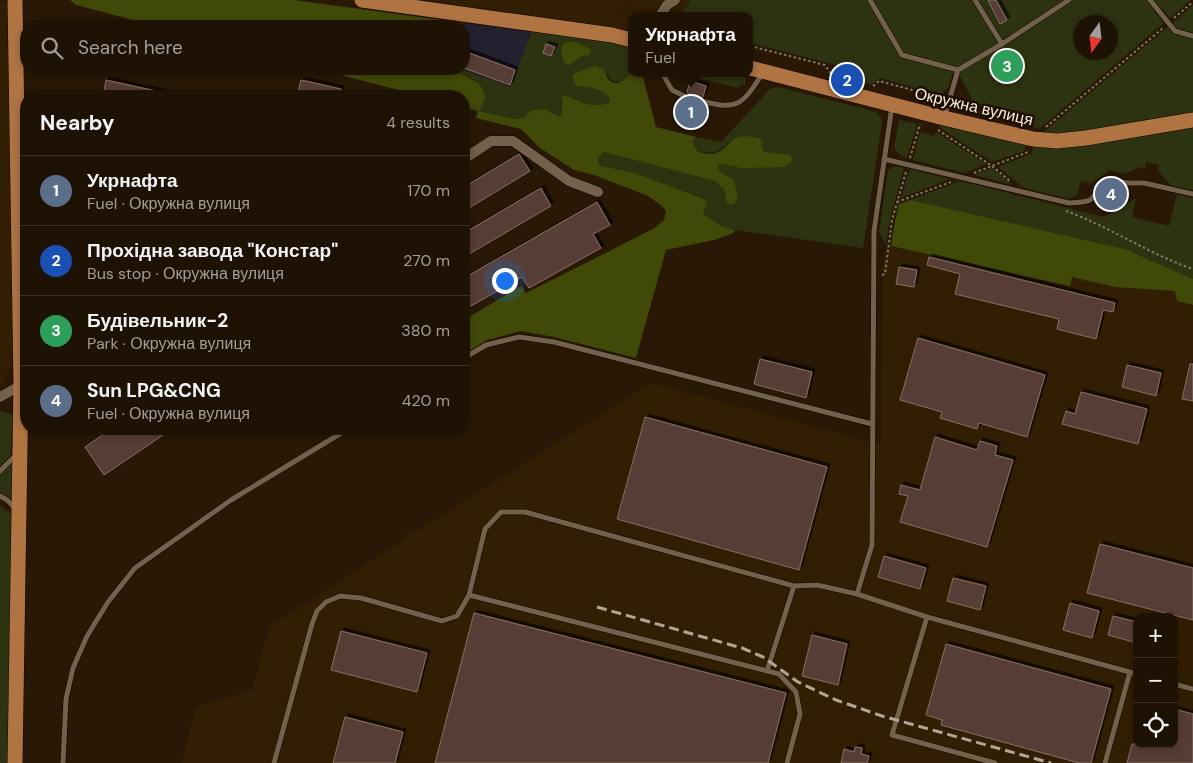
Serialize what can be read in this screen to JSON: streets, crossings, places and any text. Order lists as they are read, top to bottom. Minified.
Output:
{"streets":{"main road":["Окружна вулиця"]},"north":"bottom","page":{"popup":["Укрнафта","Fuel"],"search":"Search here","pins":["3","2","1","4"],"heading":["Nearby","4 results"],"list":[{"mark":"1","name":"Укрнафта","note":"Fuel · Окружна вулиця","value":"170 m"},{"mark":"2","name":"Прохідна завода \"Констар\"","note":"Bus stop · Окружна вулиця","value":"270 m"},{"mark":"3","name":"Будівельник-2","note":"Park · Окружна вулиця","value":"380 m"},{"mark":"4","name":"Sun LPG&CNG","note":"Fuel · Окружна вулиця","value":"420 m"}],"map_buttons":["+","−"]}}
